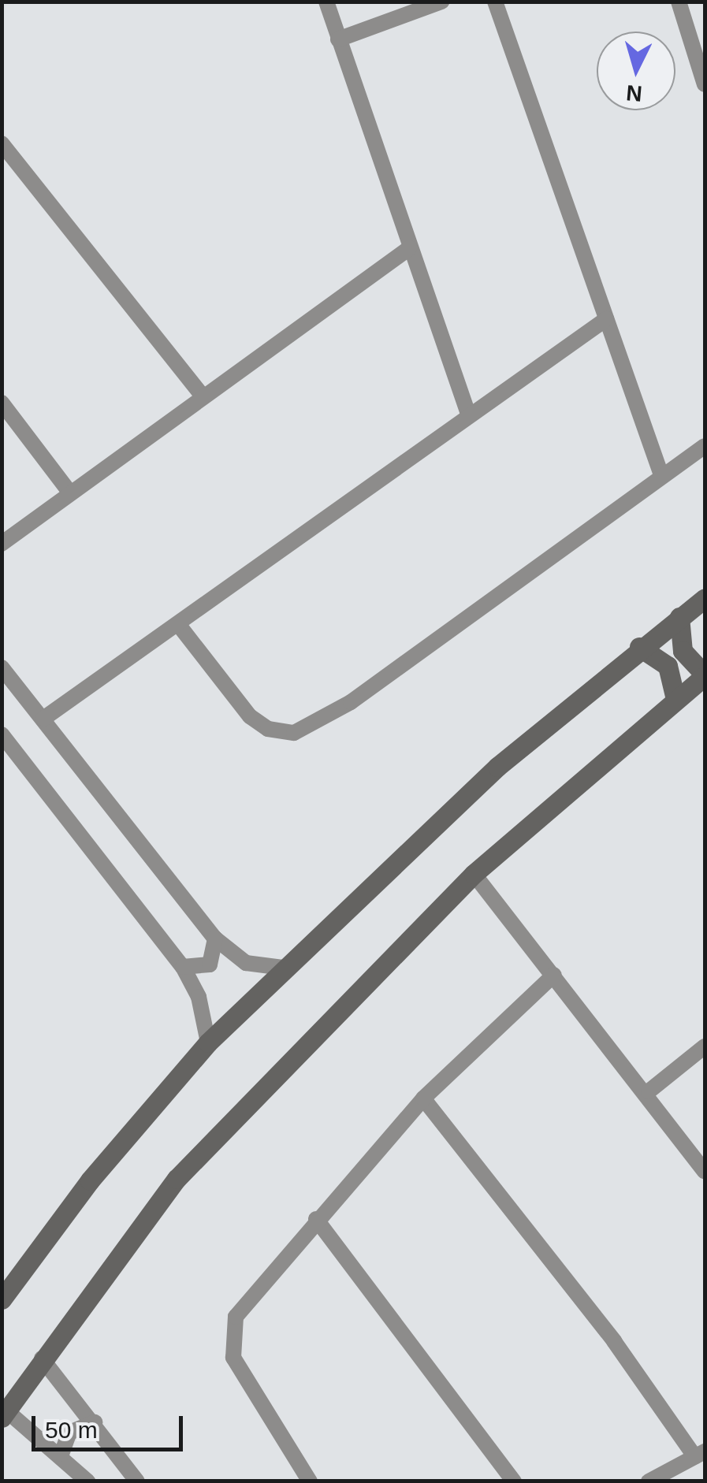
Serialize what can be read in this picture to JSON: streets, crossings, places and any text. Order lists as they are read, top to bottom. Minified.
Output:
{"scale_bar":"50 m","north":"bottom"}
